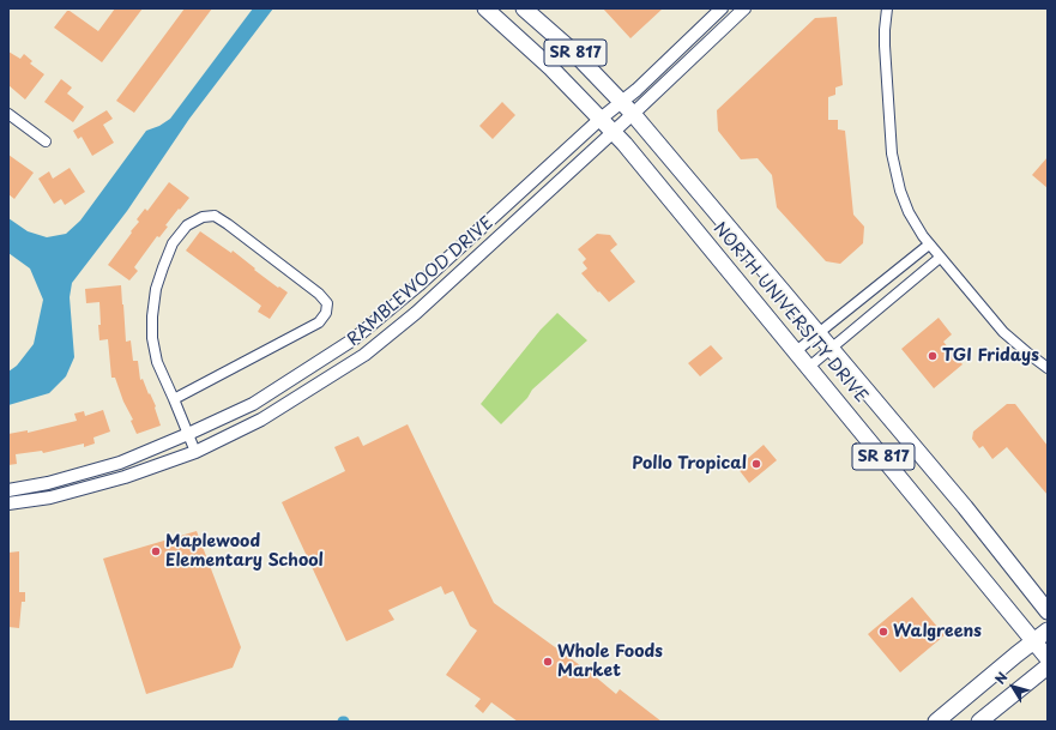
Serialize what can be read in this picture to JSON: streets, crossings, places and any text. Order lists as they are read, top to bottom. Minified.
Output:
{"streets":{"main road":["SR 817","NORTH UNIVERSITY DRIVE"],"street":["RAMBLEWOOD DRIVE"]},"crossings":[["RAMBLEWOOD DRIVE","NORTH UNIVERSITY DRIVE"]],"places":["TGI Fridays","Pollo Tropical","Maplewood Elementary School","Walgreens","Whole Foods Market"],"north":"top left"}
